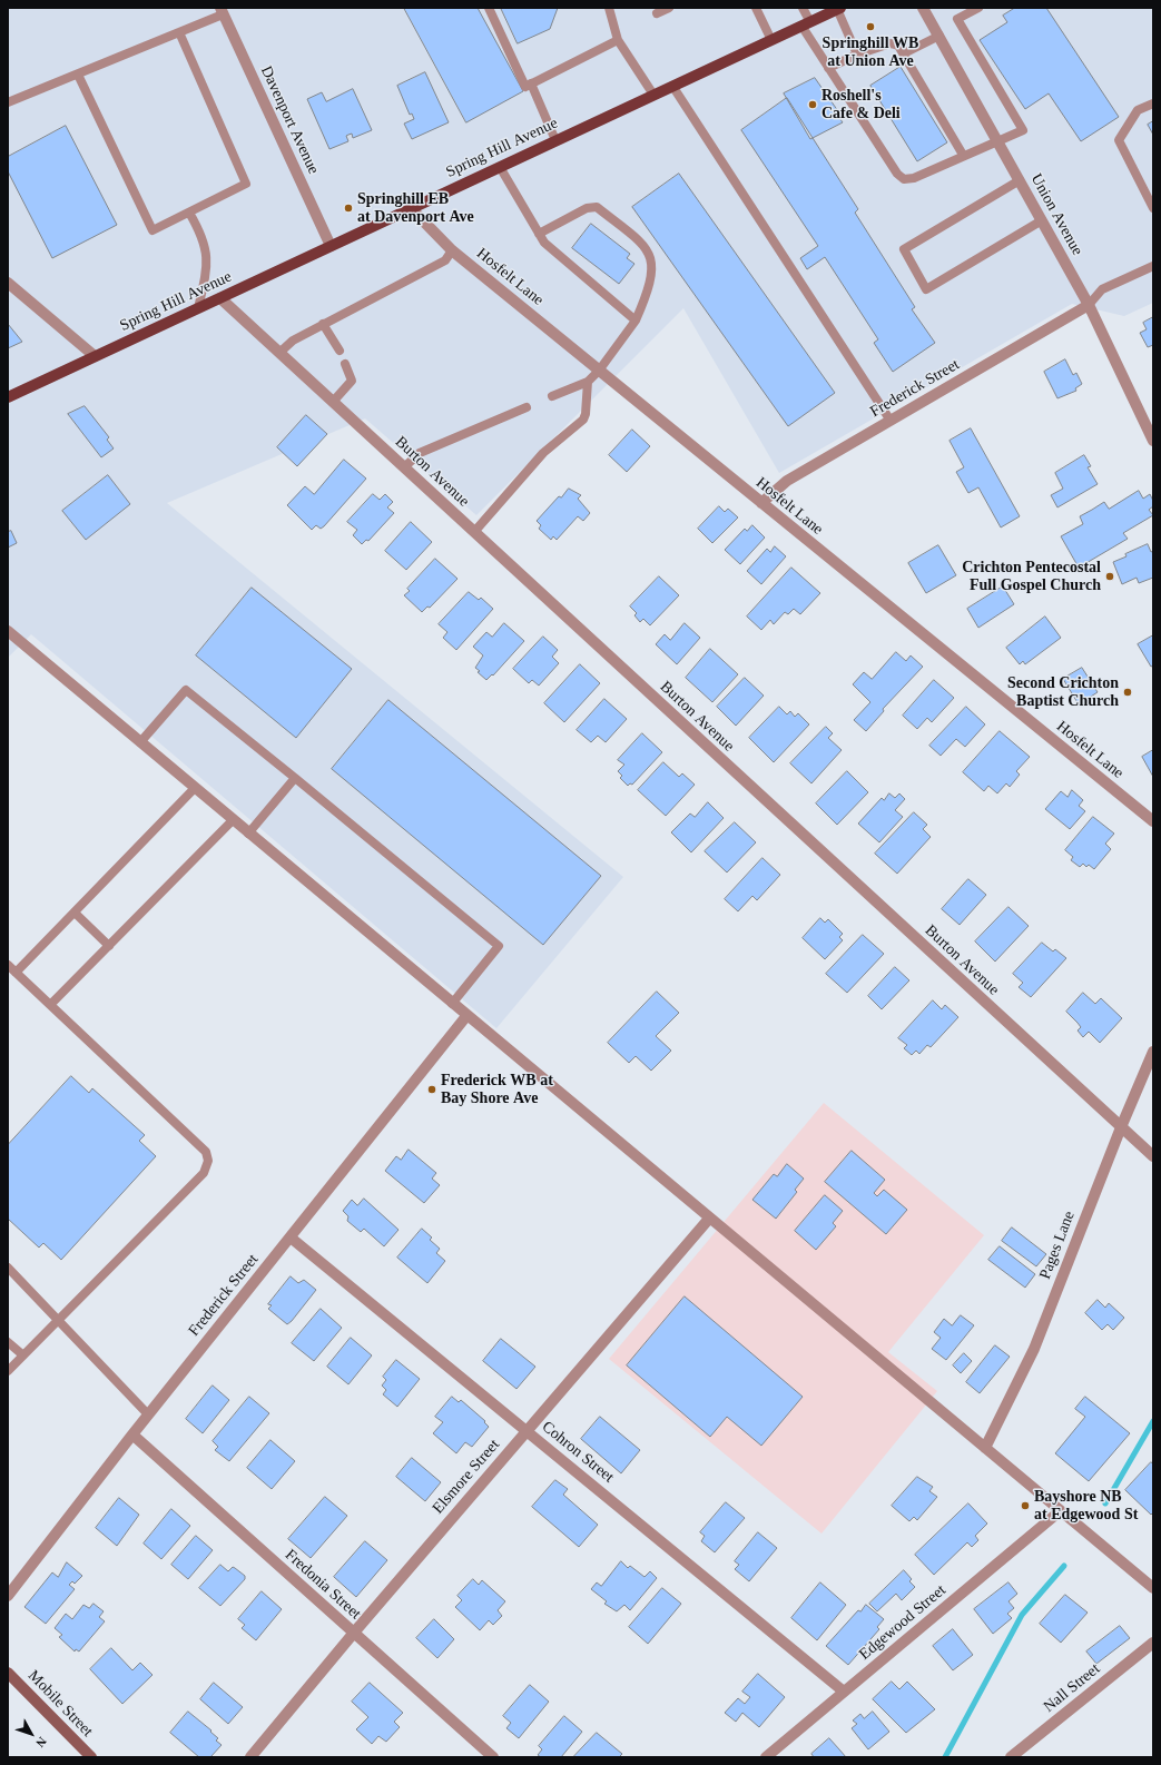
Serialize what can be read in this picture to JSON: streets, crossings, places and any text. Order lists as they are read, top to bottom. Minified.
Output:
{"streets":{"main road":["Spring Hill Avenue"],"street":["Davenport Avenue","Union Avenue","Hosfelt Lane","Frederick Street","Burton Avenue","Pages Lane","Cohron Street","Elsmore Street","Fredonia Street","Edgewood Street","Nall Street","Mobile Street"]},"crossings":[["Davenport Avenue","Spring Hill Avenue"],["Spring Hill Avenue","Hosfelt Lane"],["Spring Hill Avenue","Burton Avenue"],["Union Avenue","Frederick Street"],["Hosfelt Lane","Frederick Street"],["Frederick Street","Cohron Street"],["Frederick Street","Fredonia Street"],["Burton Avenue","Pages Lane"],["Cohron Street","Elsmore Street"],["Cohron Street","Edgewood Street"],["Elsmore Street","Fredonia Street"]],"places":["Springhill WB at Union Ave","Roshell's Cafe & Deli","Springhill EB at Davenport Ave","Crichton Pentecostal Full Gospel Church","Second Crichton Baptist Church","Frederick WB at Bay Shore Ave","Bayshore NB at Edgewood St"],"north":"bottom right"}
